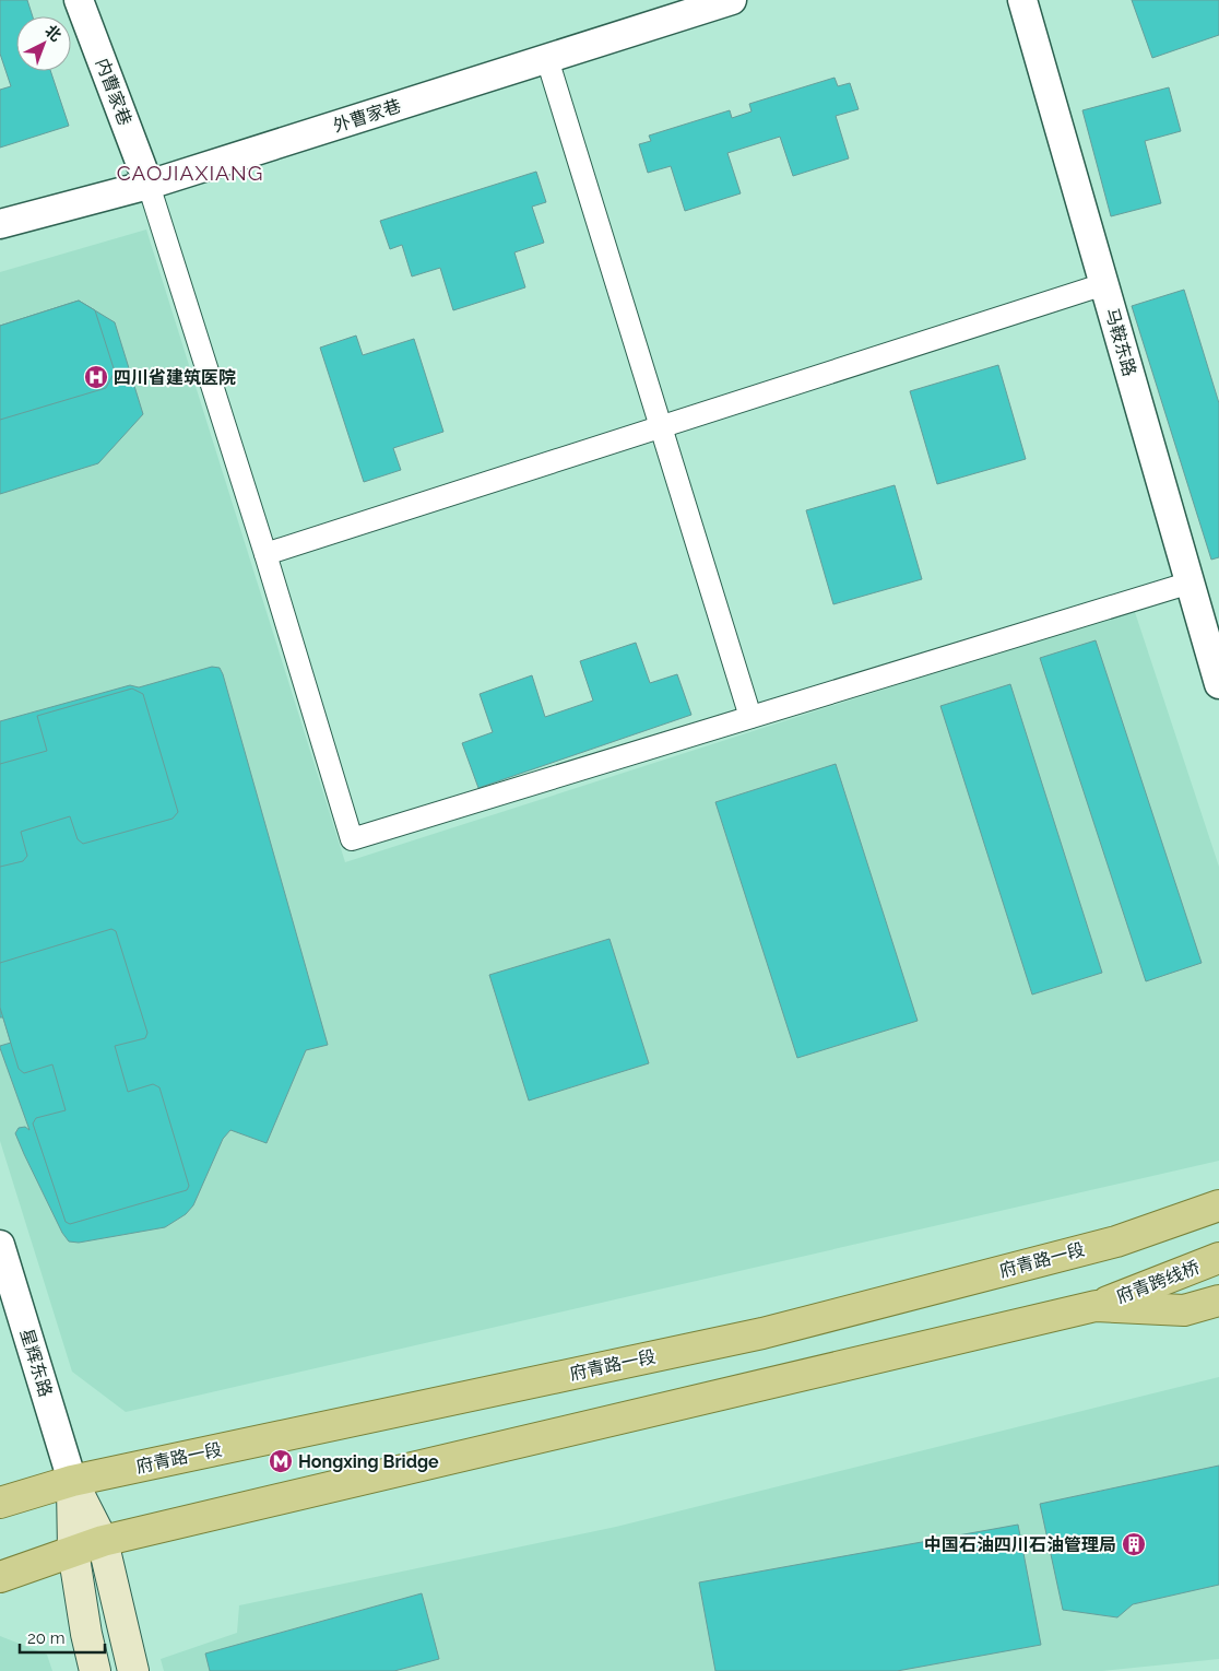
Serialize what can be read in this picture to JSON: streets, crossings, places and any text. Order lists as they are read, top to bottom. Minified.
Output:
{"streets":{"main road":["府青路一段","府青跨线桥"],"street":["内曹家巷","外曹家巷","马鞍东路","星辉东路"]},"crossings":[["内曹家巷","外曹家巷"],["府青路一段","星辉东路"]],"districts":["CAOJIAXIANG"],"places":{"hospital":["四川省建筑医院"],"metro station":["Hongxing Bridge"],"building":["中国石油四川石油管理局"]},"scale_bar":"20 m","north":"top right"}
